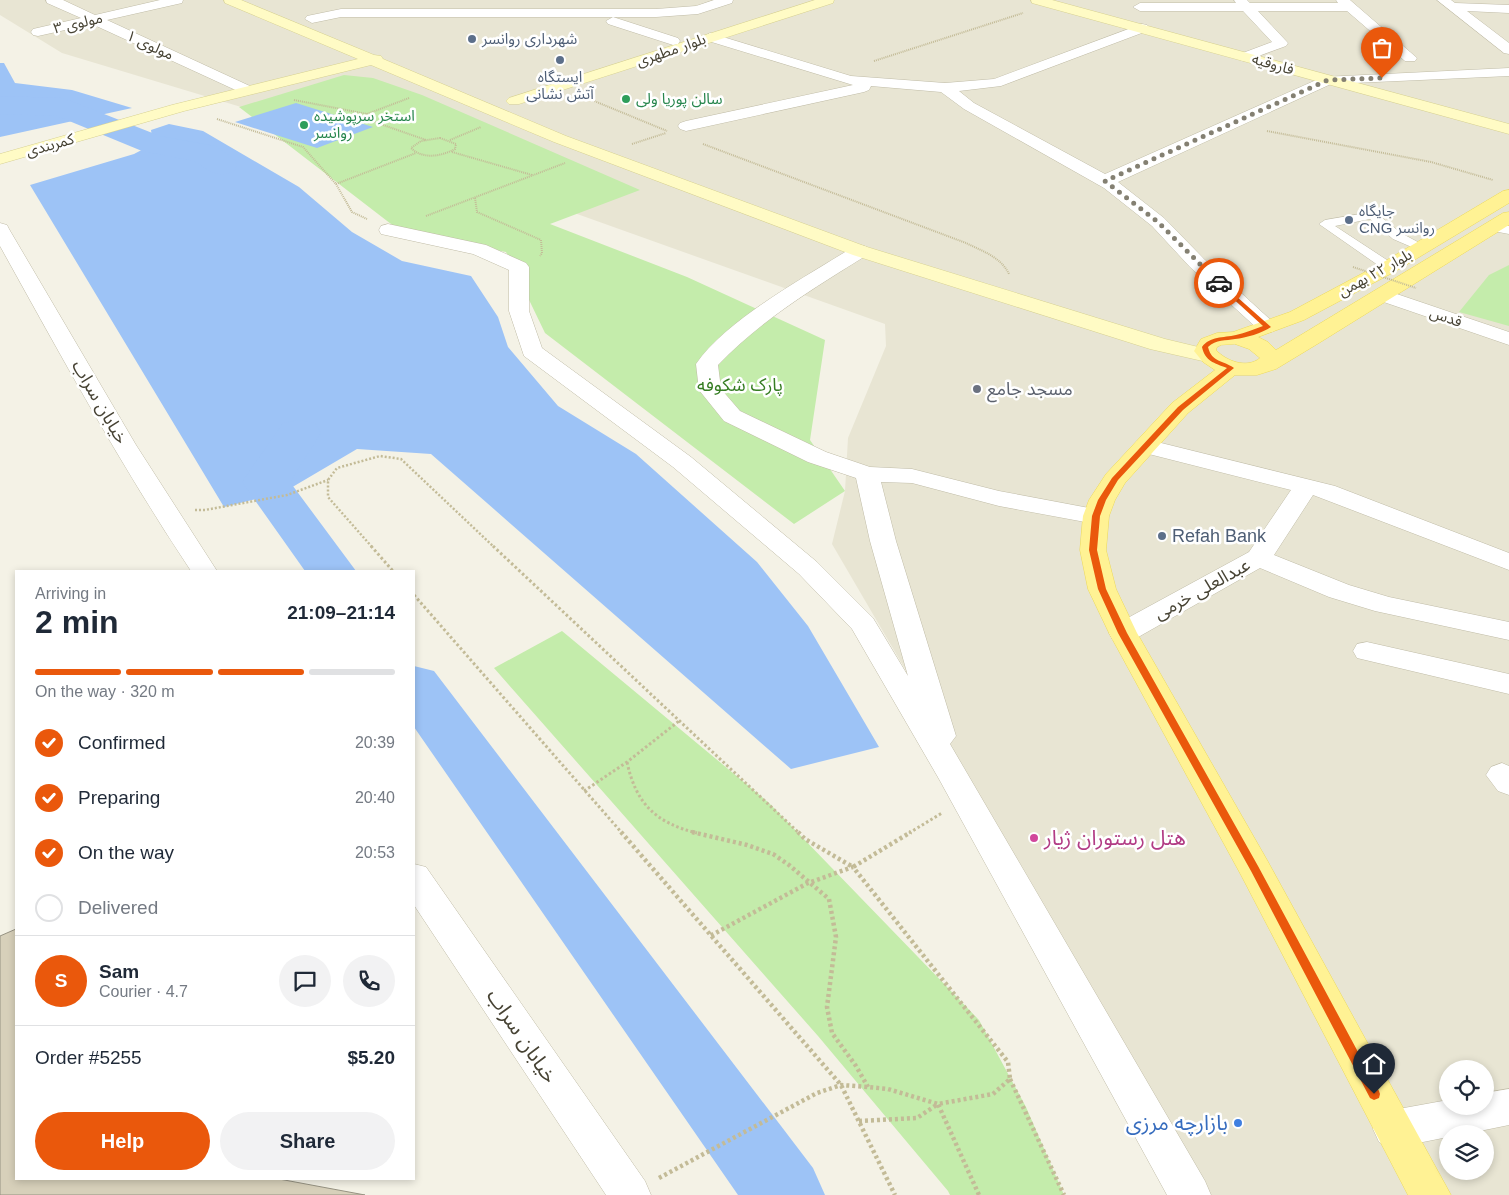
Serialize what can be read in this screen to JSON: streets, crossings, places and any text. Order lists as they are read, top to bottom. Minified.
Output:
{"streets":{"main road":["بلوار مطهری","فاروقیه","کمربندی","بلوار ۲۲ بهمن"],"street":["مولوی ۳","مولوی ۱","قدس","خیابان سراب","عبدالعلی خرمی"]},"crossings":[["مولوی ۳","مولوی ۱"],["مولوی ۱","کمربندی"],["بلوار ۲۲ بهمن","قدس"]],"parks":["پارک شکوفه"],"places":["شهرداری روانسر","ایستگاه آتش نشانی","سالن پوریا ولی","استخر سرپوشیده روانسر","جایگاه CNG روانسر","مسجد جامع","Refah Bank","هتل رستوران ژیار","بازارچه مرزی"],"page":{"heading":["2 min","Arriving in","21:09–21:14"],"panel":["Sam","Courier · 4.7","Order #5255","$5.20"],"bar":"On the way · 320 m","list":[["Confirmed","20:39"],["Preparing","20:40"],["On the way","20:53"],"Delivered"],"round":"S","buttons":["Help","Share"]}}
